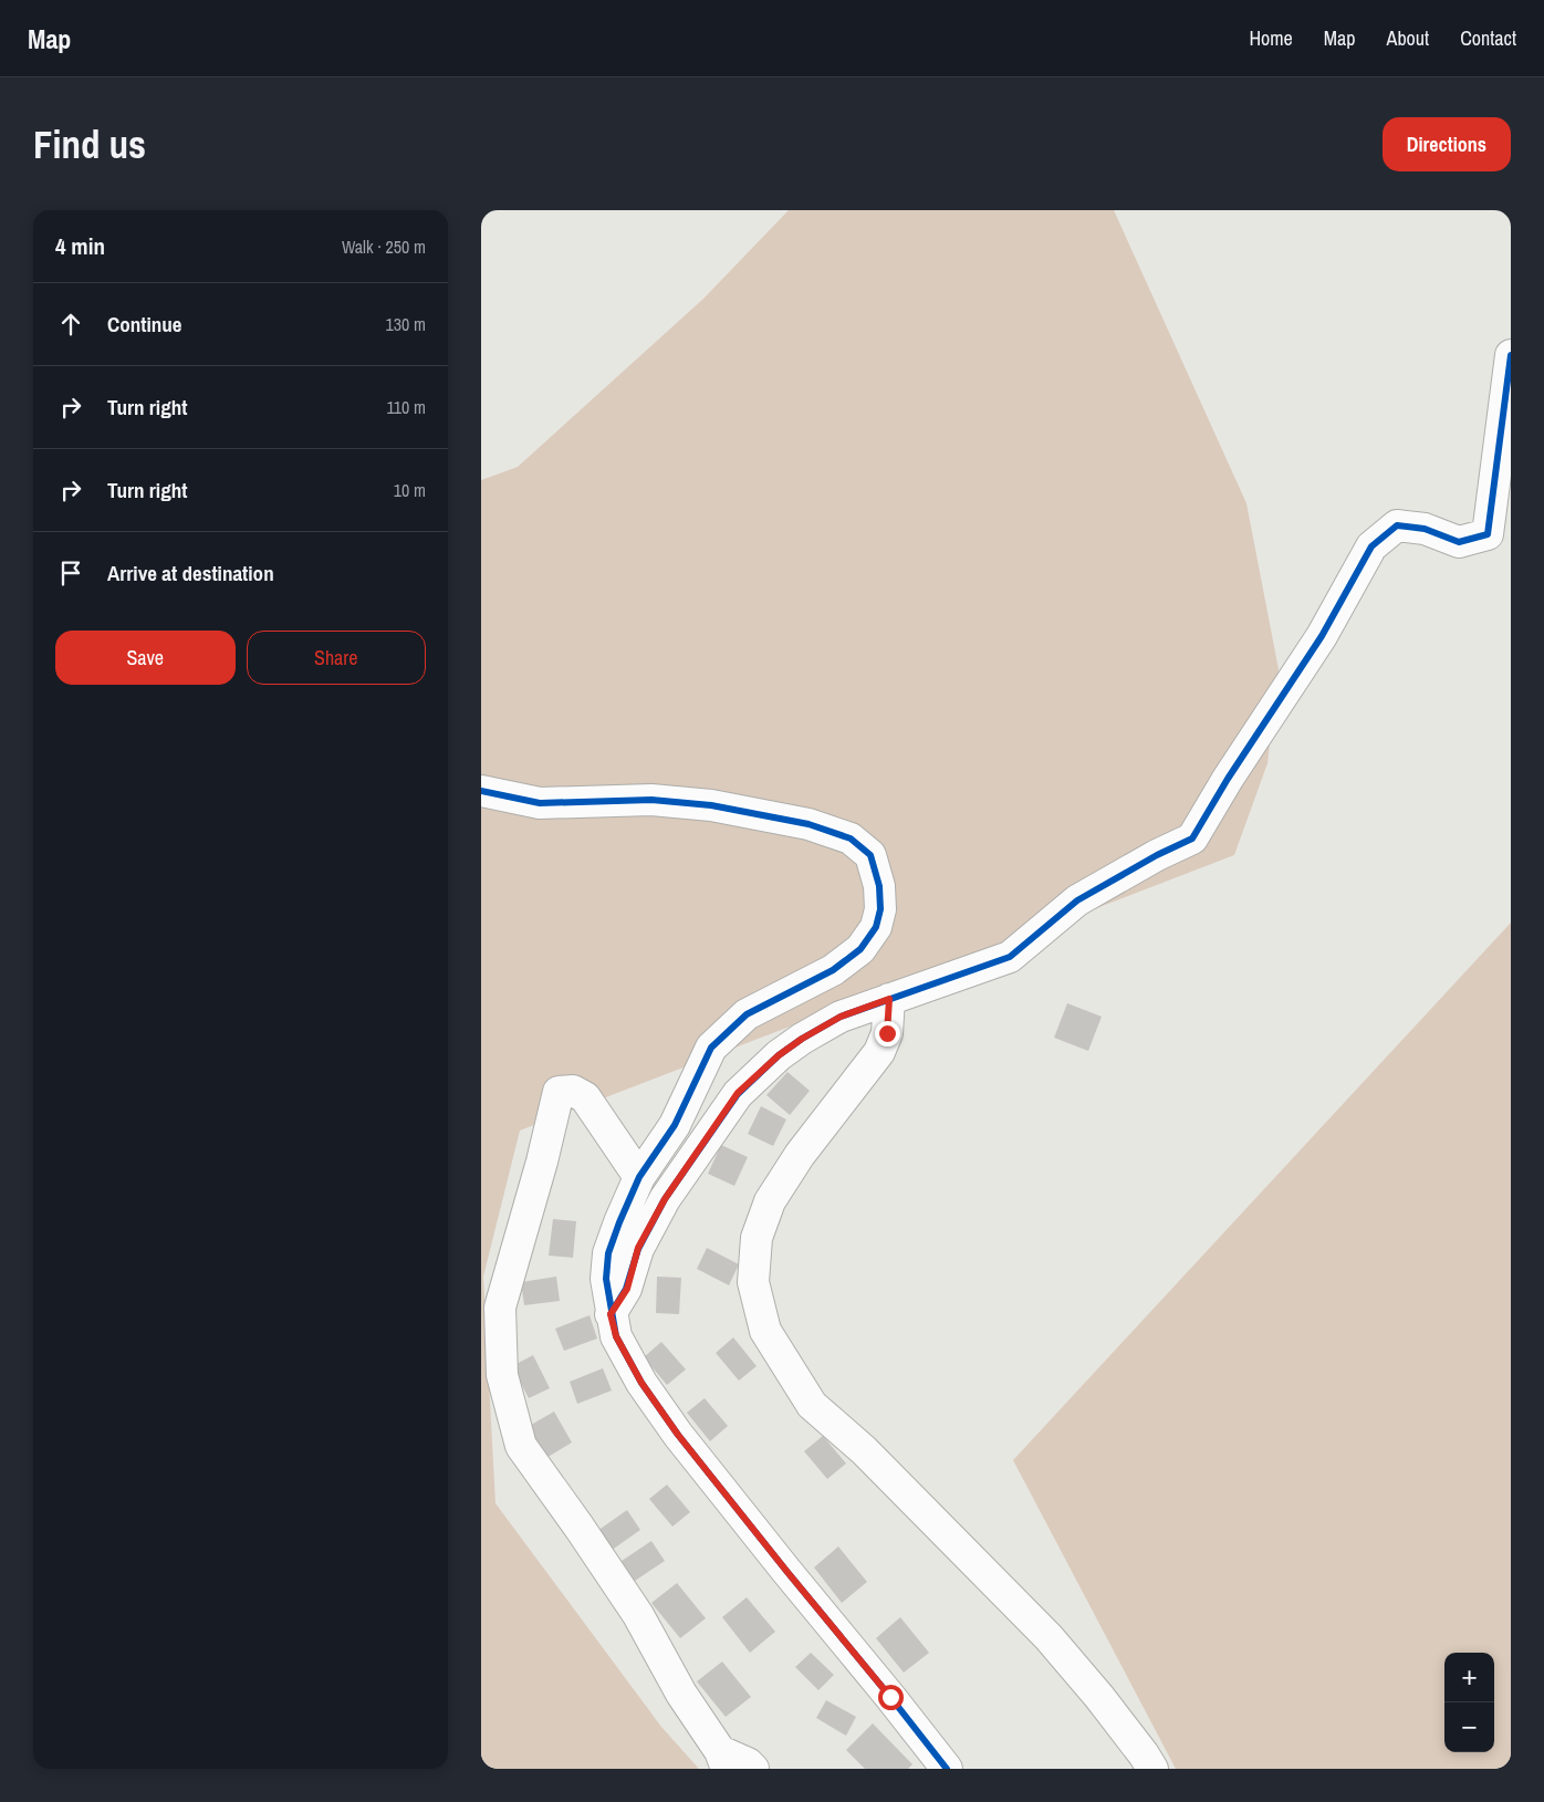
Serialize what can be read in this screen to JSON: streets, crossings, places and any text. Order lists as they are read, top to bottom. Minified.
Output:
{"page":{"header":"Map","nav":["Home","Map","About","Contact"],"buttons":["Directions",["Save","Share"]],"title":"Find us","heading":["4 min","Walk · 250 m"],"list":[["Continue","130 m"],["Turn right","110 m"],["Turn right","10 m"],"Arrive at destination"],"map_buttons":["+","−"]}}
